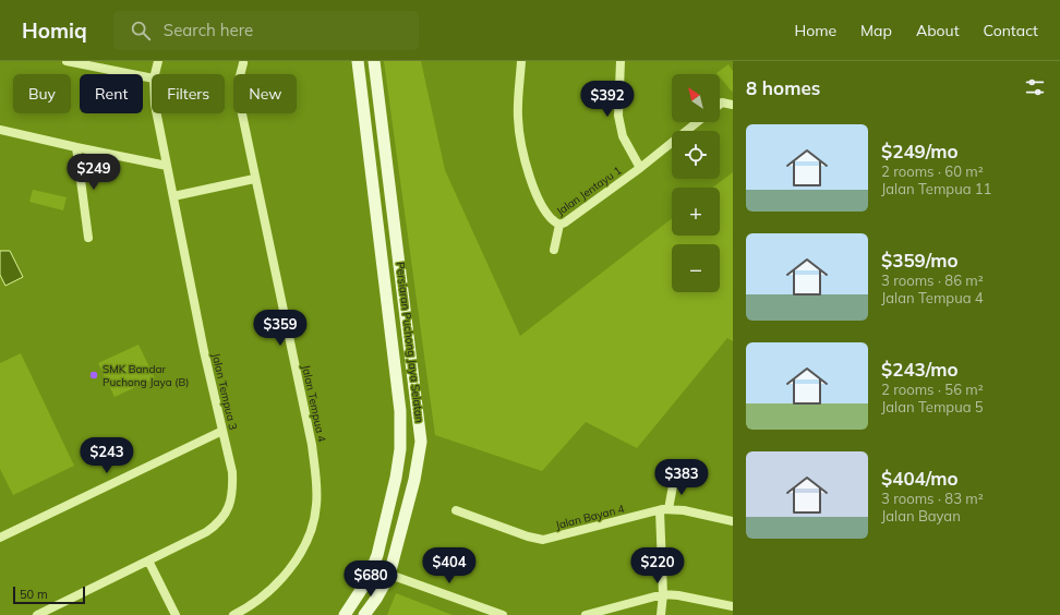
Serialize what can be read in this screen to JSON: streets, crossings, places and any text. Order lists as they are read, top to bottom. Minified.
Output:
{"streets":{"main road":["Persiaran Puchong Jaya Selatan"],"street":["Jalan Jentayu 1","Jalan Tempua 3","Jalan Tempua 4","Jalan Bayan 4"]},"places":["SMK Bandar Puchong Jaya (B)"],"scale_bar":"50 m","north":"top left","page":{"header":"Homiq","search":"Search here","nav":["Home","Map","About","Contact"],"heading":"8 homes","map_buttons":["+","−"],"chip":["Buy","Rent","Filters","New"],"price":["$392","$249","$359","$243","$383","$404","$220","$680"],"list":[{"name":"$249/mo","note":"2 rooms · 60 m² · Jalan Tempua 11"},{"name":"$359/mo","note":"3 rooms · 86 m² · Jalan Tempua 4"},{"name":"$243/mo","note":"2 rooms · 56 m² · Jalan Tempua 5"},{"name":"$404/mo","note":"3 rooms · 83 m² · Jalan Bayan"}],"scale":"50 m"}}
